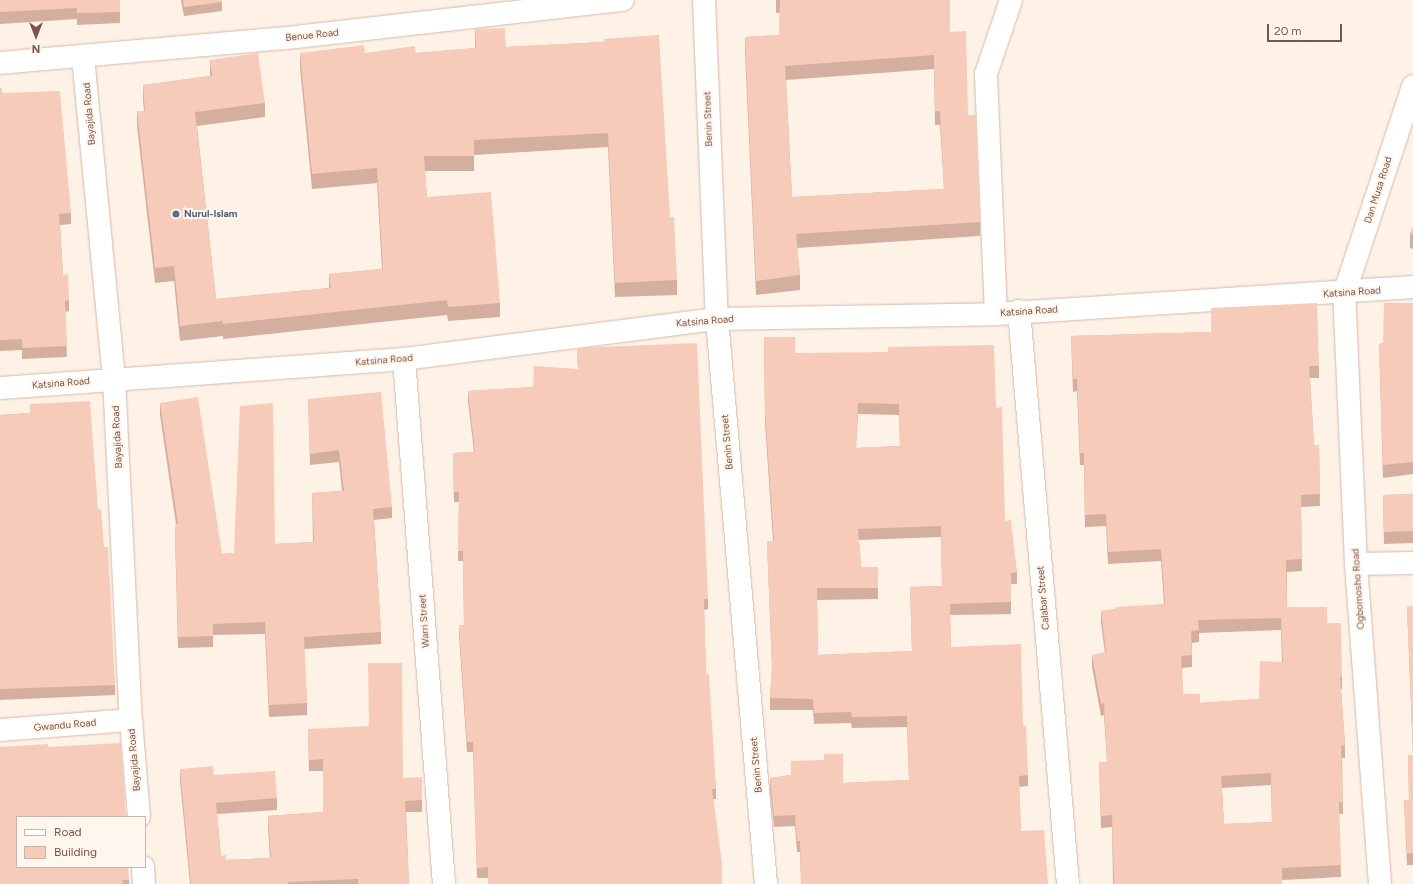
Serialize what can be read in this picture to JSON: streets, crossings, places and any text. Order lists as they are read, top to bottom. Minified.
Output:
{"streets":{"street":["Benue Road","Bayajida Road","Benin Street","Dan Musa Road","Katsina Road","Ogbomosho Road","Calabar Street","Warri Street","Gwandu Road"]},"crossings":[["Benue Road","Bayajida Road"],["Bayajida Road","Katsina Road"],["Bayajida Road","Gwandu Road"],["Benin Street","Katsina Road"],["Dan Musa Road","Katsina Road"],["Dan Musa Road","Ogbomosho Road"],["Katsina Road","Ogbomosho Road"],["Katsina Road","Calabar Street"],["Katsina Road","Warri Street"]],"places":["Nurul-Islam"],"legend":["Road","Building"],"scale_bar":"20 m","north":"bottom"}
